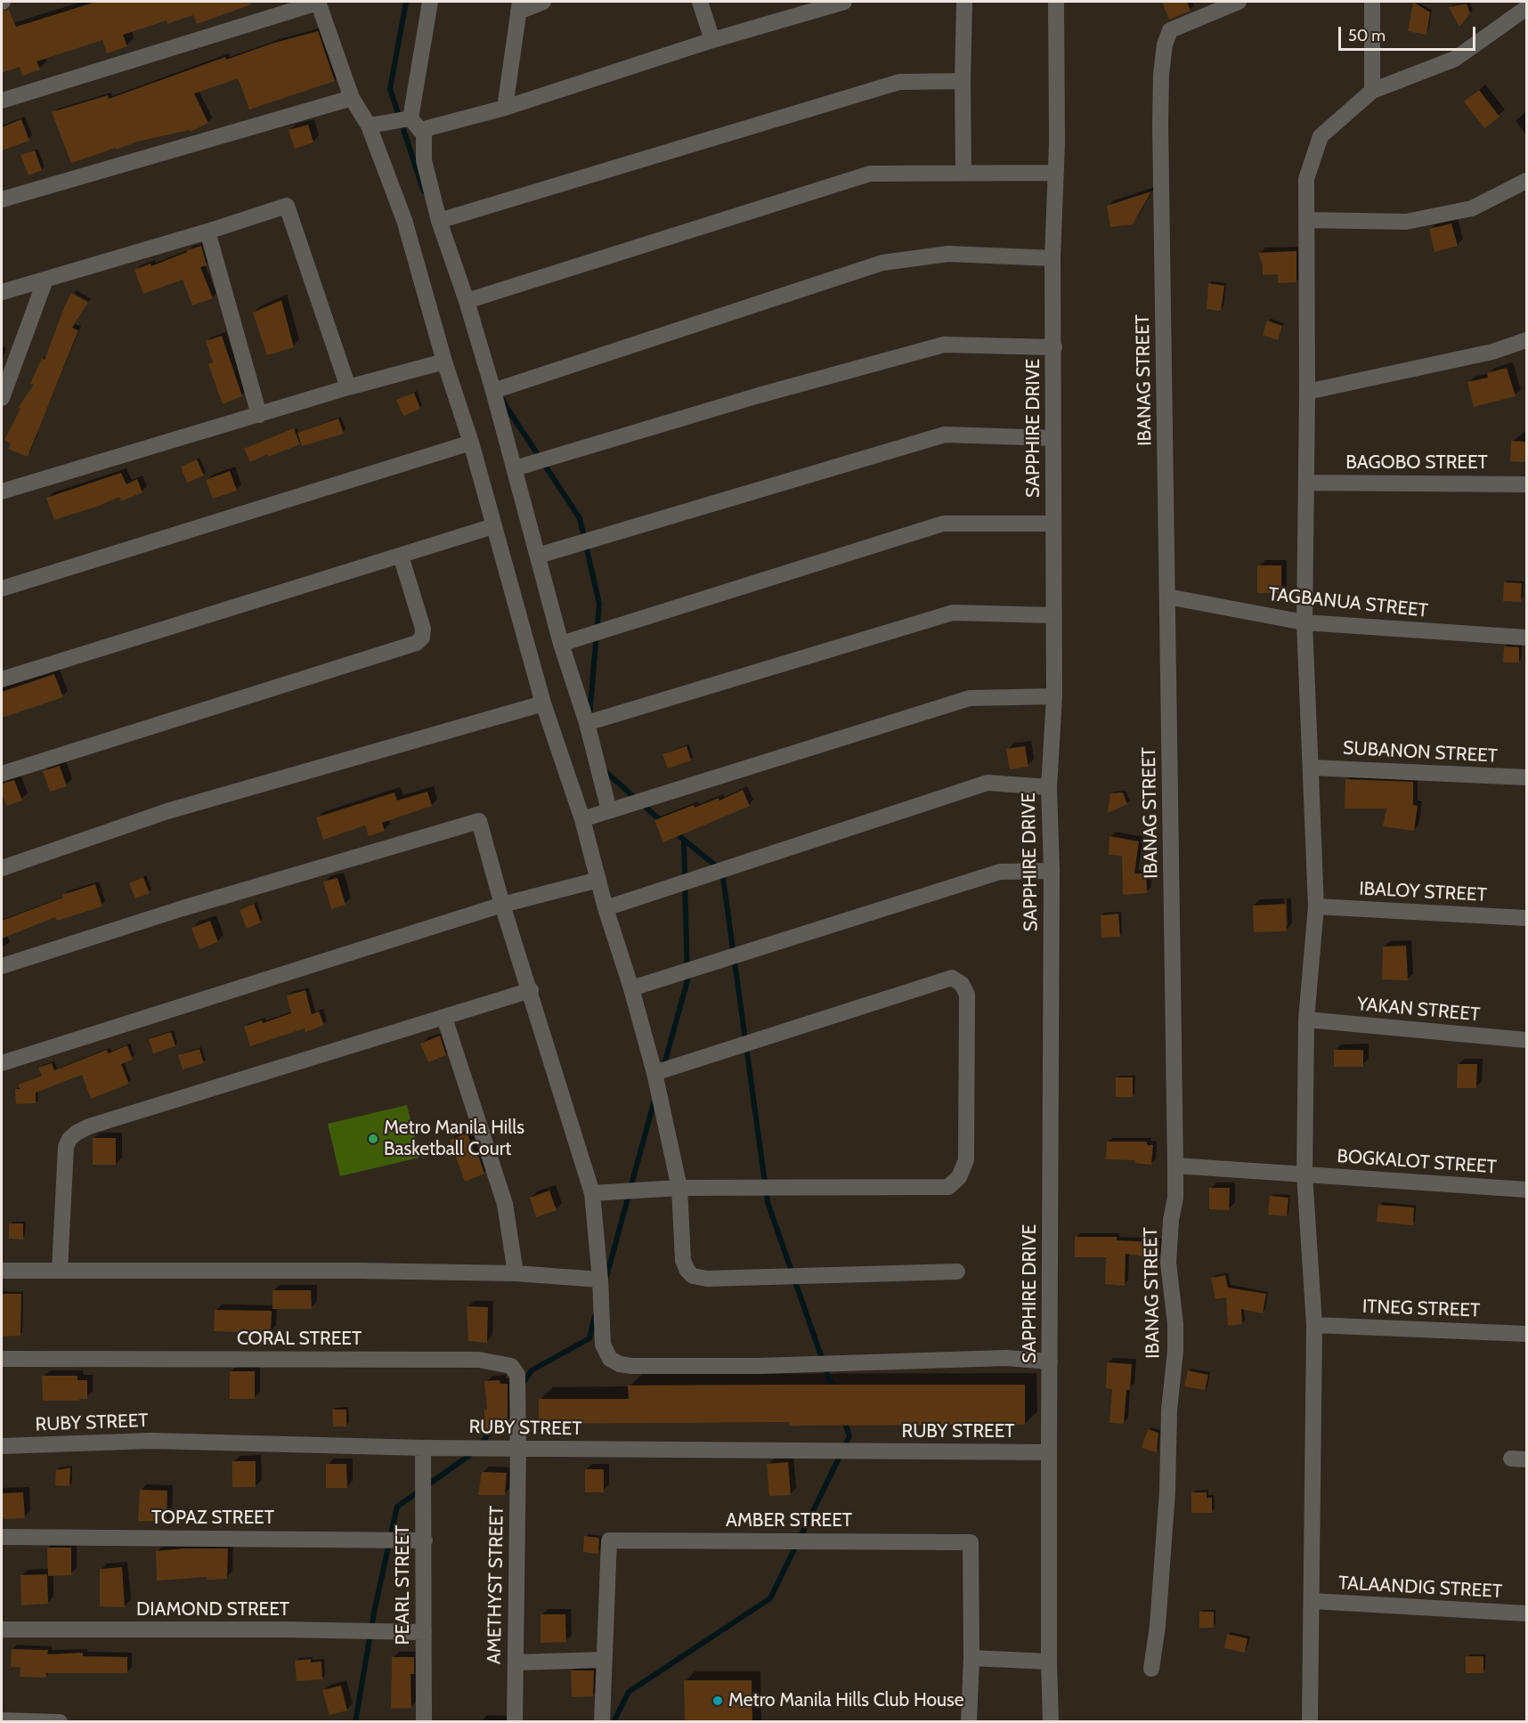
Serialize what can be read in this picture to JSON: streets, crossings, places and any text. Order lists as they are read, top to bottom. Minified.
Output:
{"streets":{"street":["IBANAG STREET","SAPPHIRE DRIVE","BAGOBO STREET","TAGBANUA STREET","SUBANON STREET","IBALOY STREET","YAKAN STREET","BOGKALOT STREET","ITNEG STREET","CORAL STREET","RUBY STREET","TOPAZ STREET","AMBER STREET","PEARL STREET","AMETHYST STREET","TALAANDIG STREET","DIAMOND STREET"]},"crossings":[["IBANAG STREET","TAGBANUA STREET"],["IBANAG STREET","BOGKALOT STREET"],["SAPPHIRE DRIVE","RUBY STREET"],["CORAL STREET","RUBY STREET"],["CORAL STREET","AMETHYST STREET"],["RUBY STREET","PEARL STREET"],["RUBY STREET","AMETHYST STREET"],["TOPAZ STREET","PEARL STREET"],["PEARL STREET","DIAMOND STREET"]],"places":["Metro Manila Hills Basketball Court","Metro Manila Hills Club House"],"scale_bar":"50 m"}
